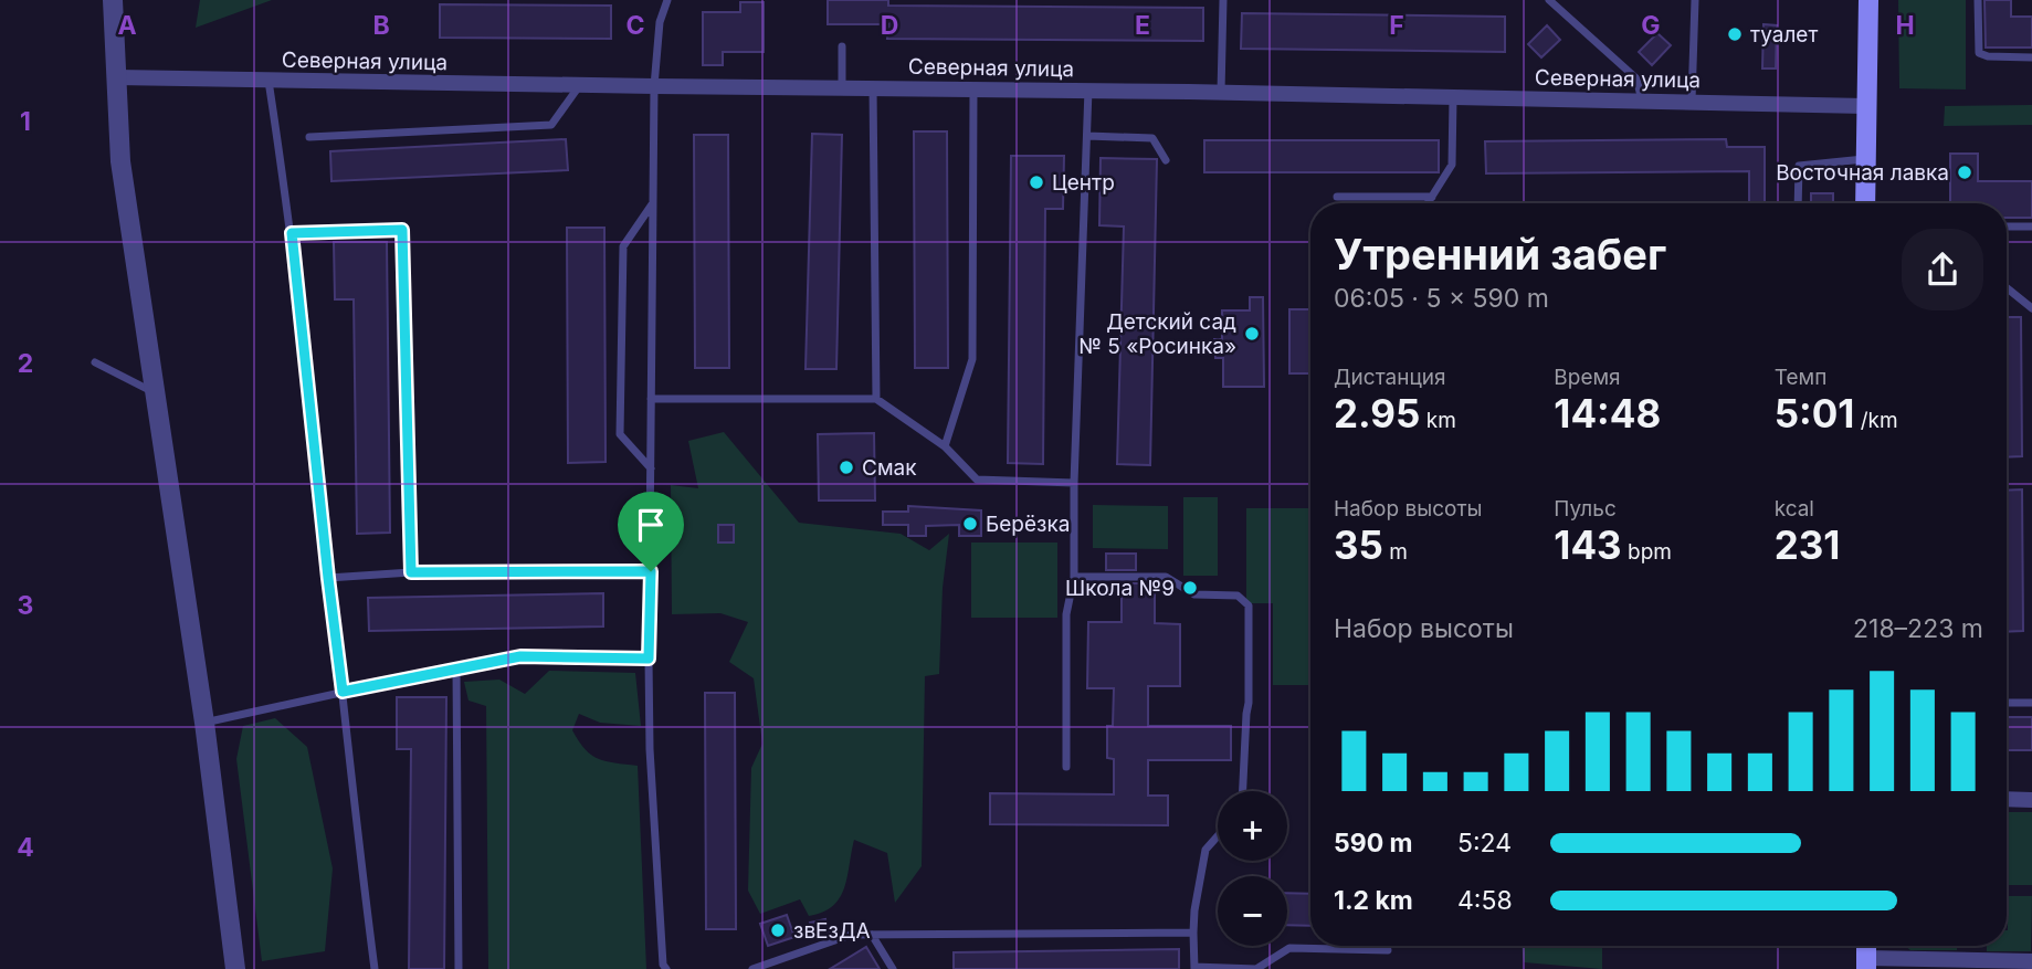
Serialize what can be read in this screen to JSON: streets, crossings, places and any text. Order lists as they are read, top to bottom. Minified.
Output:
{"streets":{"street":["Северная улица"]},"places":["туалет","Восточная лавка","Центр","Детский сад № 5 «Росинка»","Смак","Берёзка","Школа №9","звЕзДА"],"page":{"heading":["Утренний забег","06:05 · 5 × 590 m"],"stats":[["Дистанция","2.95 km"],["Время","14:48"],["Темп","5:01 /km"],["Набор высоты","35 m"],["Пульс","143 bpm"],["kcal","231"]],"chart":["Набор высоты","218–223 m"],"map_buttons":["+","−"],"list":[{"name":"590 m","note":"5:24"},{"name":"1.2 km","note":"4:58"}]},"grid":{"columns":["A","B","C","D","E","F","G","H"],"rows":["1","2","3","4"]}}
